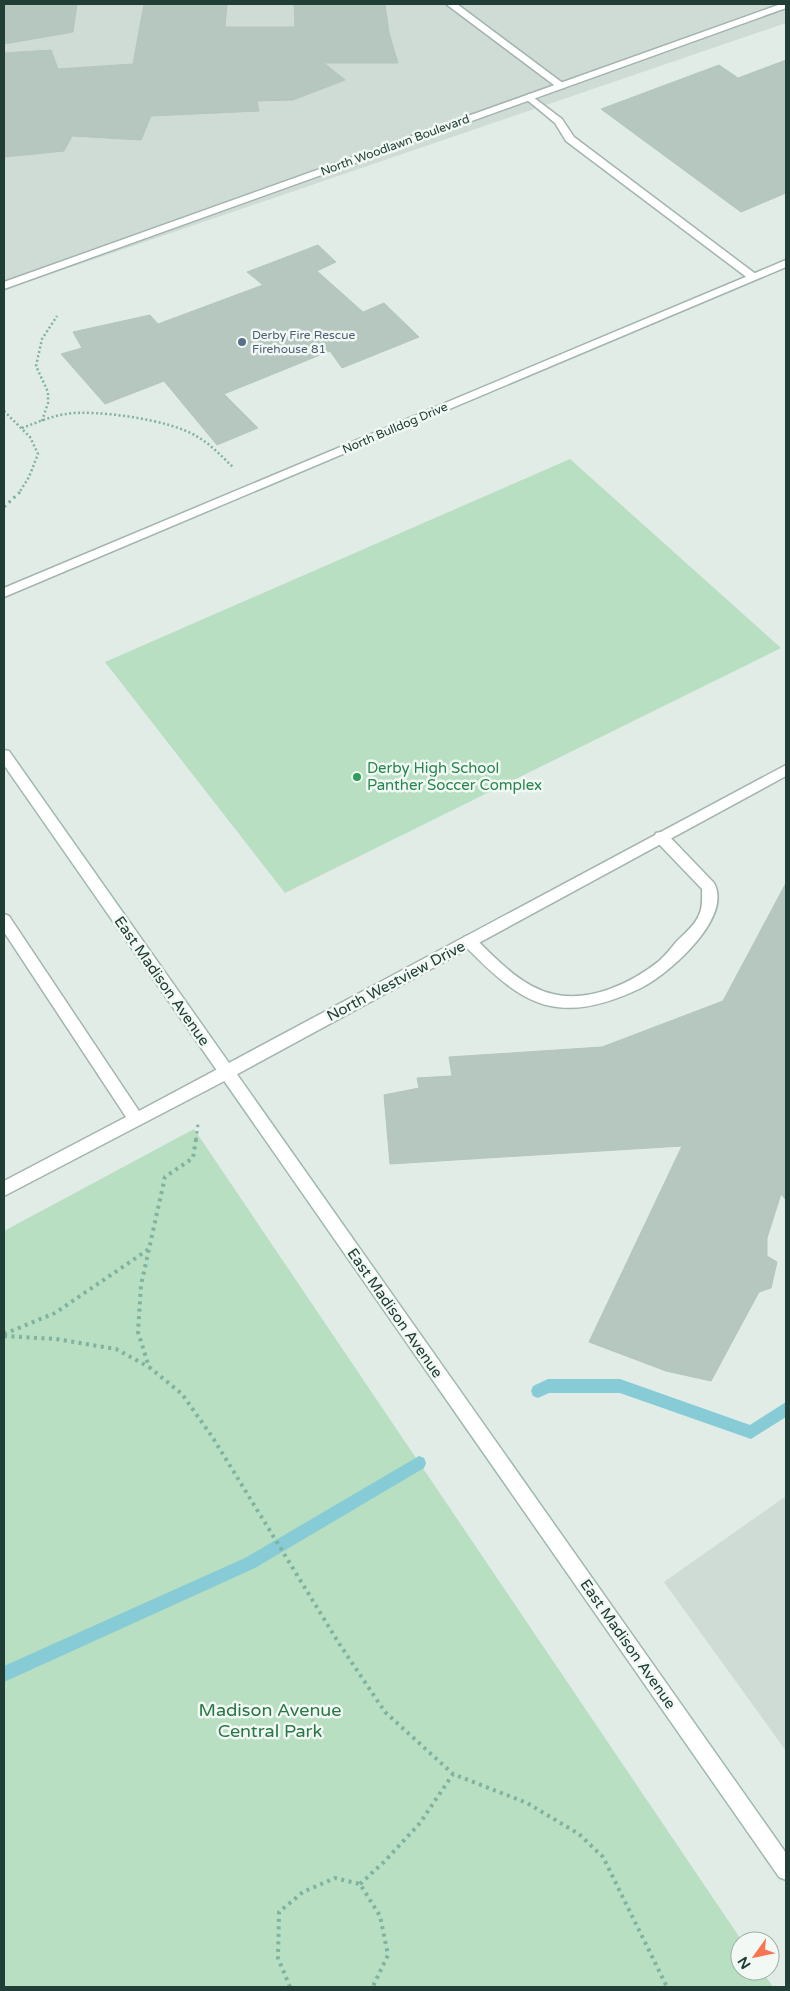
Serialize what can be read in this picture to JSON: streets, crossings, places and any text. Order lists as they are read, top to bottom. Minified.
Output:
{"streets":{"street":["North Woodlawn Boulevard","North Bulldog Drive","East Madison Avenue","North Westview Drive"]},"crossings":[["East Madison Avenue","North Westview Drive"]],"parks":["Madison Avenue Central Park"],"places":["Derby Fire Rescue Firehouse 81","Derby High School Panther Soccer Complex"],"north":"bottom left"}
